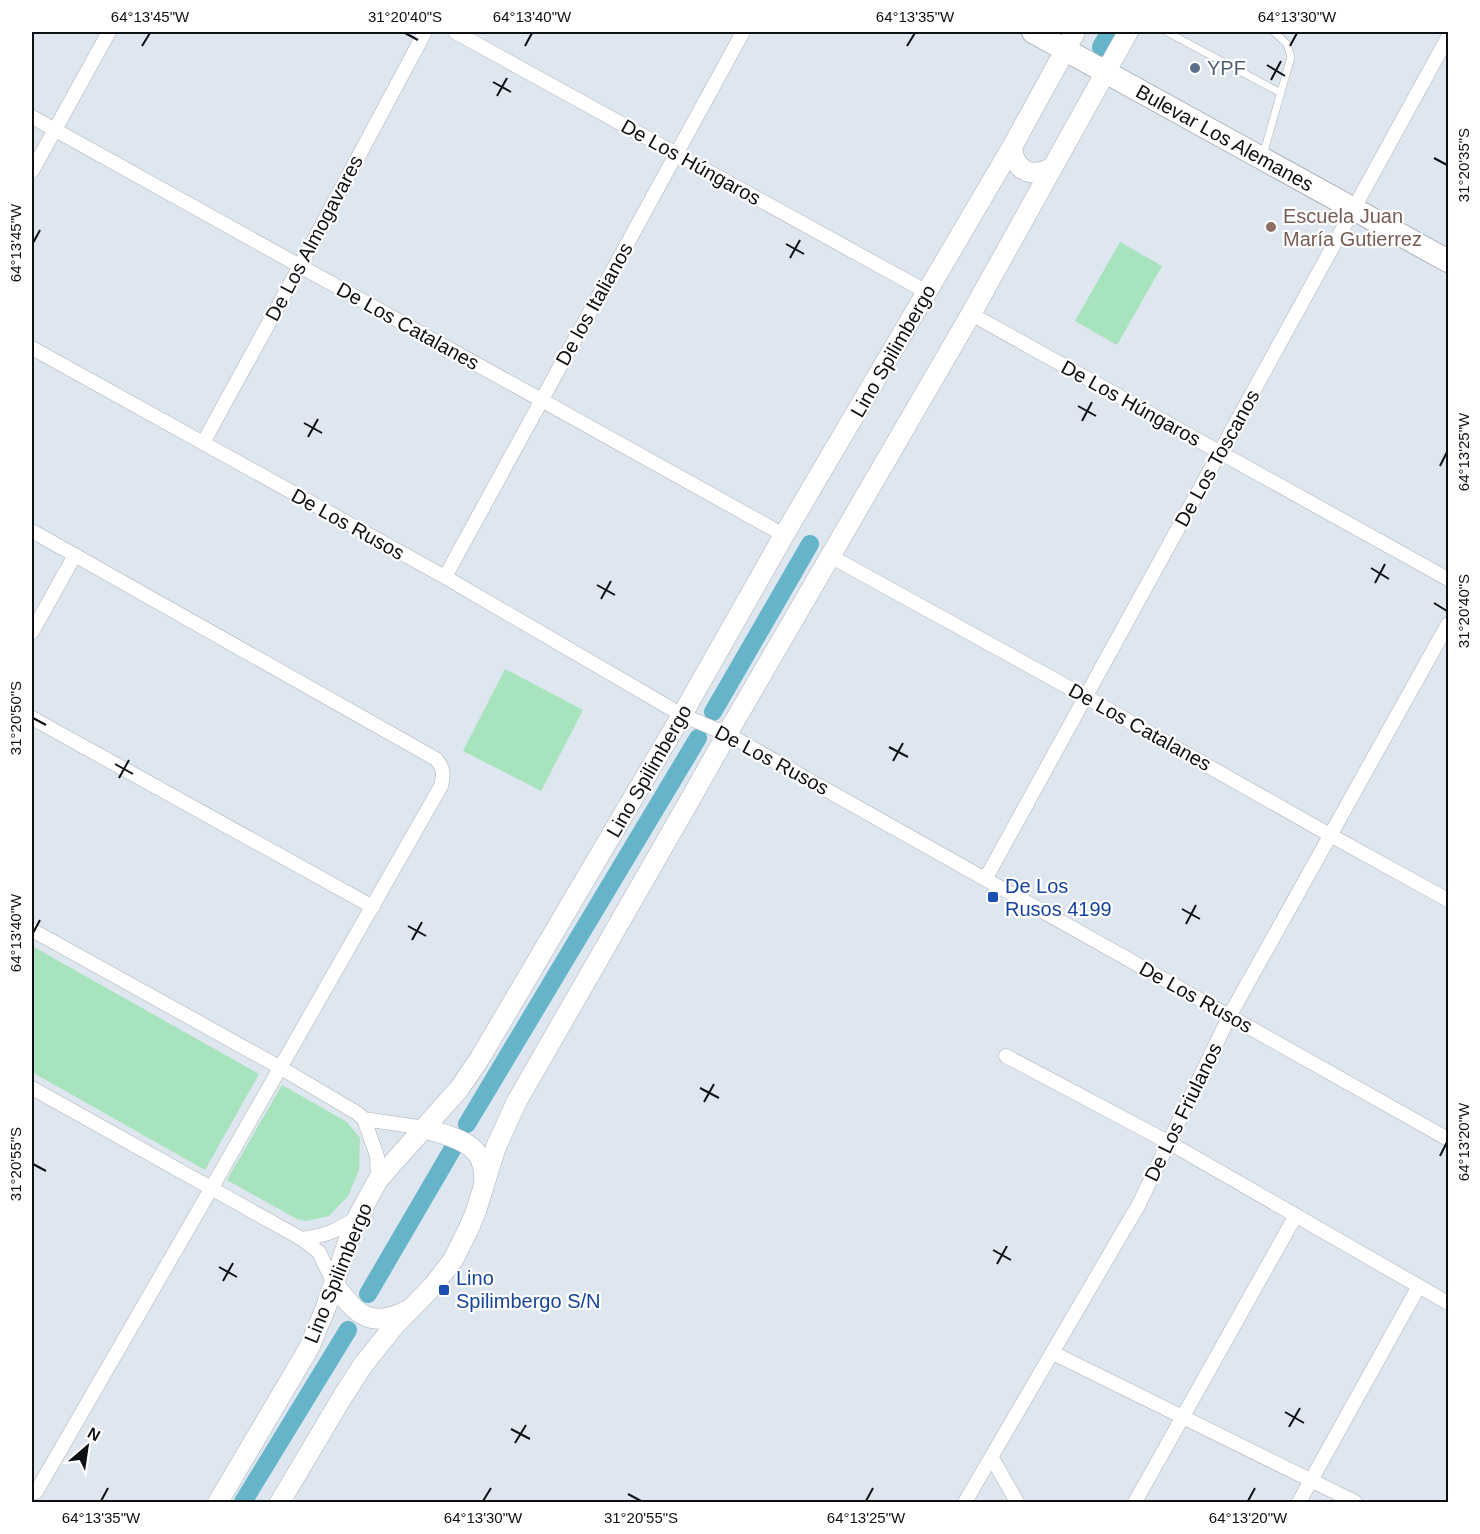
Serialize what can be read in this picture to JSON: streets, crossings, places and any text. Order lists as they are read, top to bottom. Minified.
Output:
{"streets":{"main road":["Bulevar Los Alemanes","Lino Spilimbergo"],"street":["De Los Húngaros","De Los Almogavares","De los Italianos","De Los Catalanes","De Los Toscanos","De Los Rusos","De Los Friulanos"]},"crossings":[["Bulevar Los Alemanes","Lino Spilimbergo"],["Bulevar Los Alemanes","De Los Toscanos"],["De Los Húngaros","De los Italianos"],["De Los Húngaros","Lino Spilimbergo"],["De Los Húngaros","De Los Toscanos"],["De Los Almogavares","De Los Catalanes"],["De Los Almogavares","De Los Rusos"],["De los Italianos","De Los Catalanes"],["De los Italianos","De Los Rusos"],["De Los Catalanes","Lino Spilimbergo"],["De Los Catalanes","De Los Toscanos"],["De Los Catalanes","De Los Friulanos"],["Lino Spilimbergo","De Los Rusos"],["De Los Toscanos","De Los Rusos"],["De Los Rusos","De Los Friulanos"]],"places":{"other":["YPF","Escuela Juan María Gutierrez"],"transit":["De Los Rusos 4199","Lino Spilimbergo S/N"]},"north":"top right","coordinates":["64°13'45\"W","31°20'40\"S","64°13'40\"W","64°13'35\"W","64°13'30\"W","31°20'35\"S","64°13'25\"W","31°20'50\"S","64°13'20\"W","31°20'55\"S"]}
